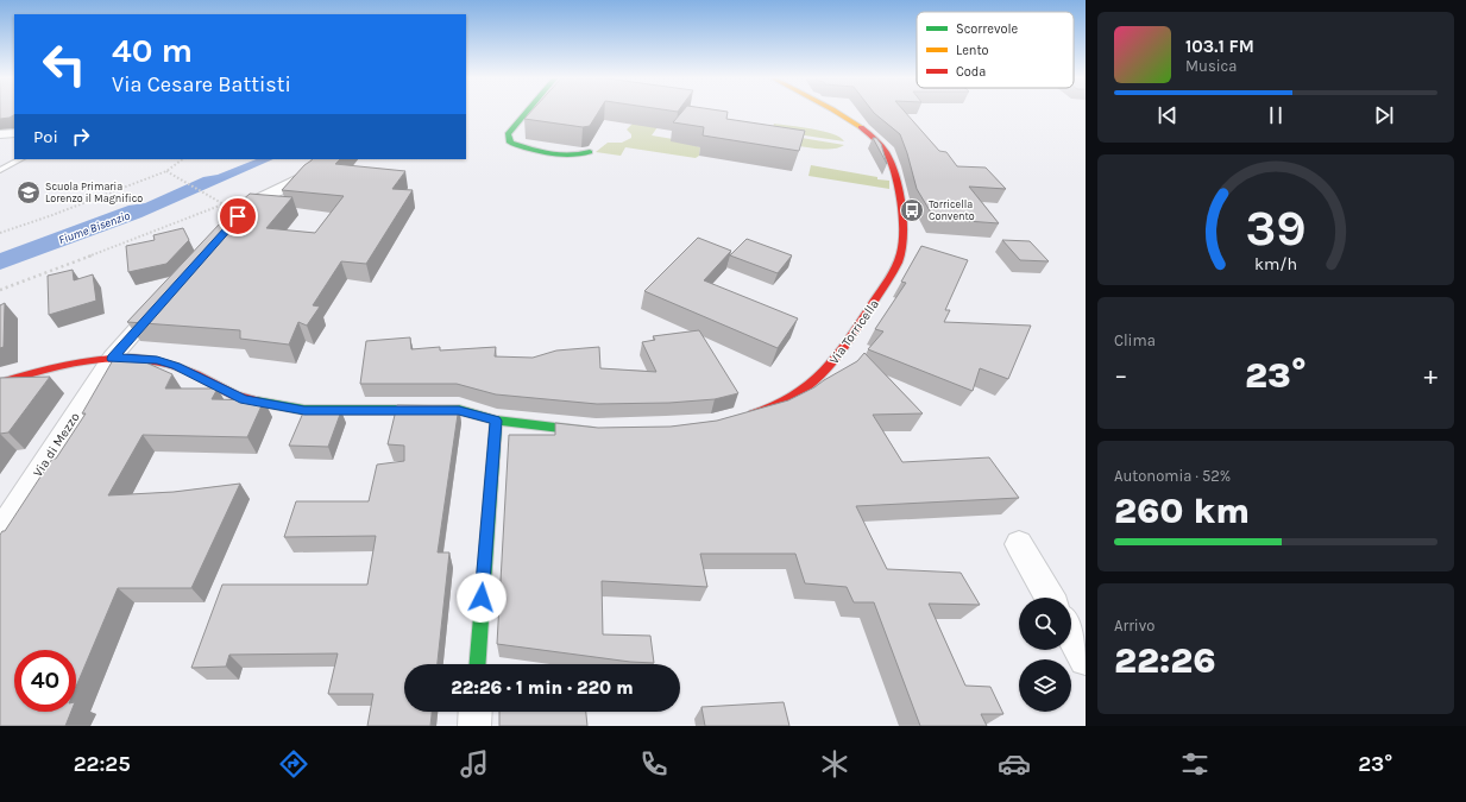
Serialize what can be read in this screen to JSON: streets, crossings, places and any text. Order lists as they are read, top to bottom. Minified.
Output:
{"streets":{"street":["Via Torricella","Via di Mezzo"]},"water":["Fiume Bisenzio"],"places":{"school or university":["Scuola Primaria Lorenzo il Magnifico"],"bus stop":["Torricella Convento"]},"legend":["Scorrevole","Lento","Coda"],"page":{"turn":["40 m","Via Cesare Battisti"],"song":["103.1 FM","Musica"],"then":"Poi","tile":["Clima",["Autonomia · 52%","260 km"],["Arrivo","22:26"]],"heat":["−","23°","+"],"limit":"40","trip":"22:26 · 1 min · 220 m","tabs":["22:25","23°"],"gauge":["39","km/h"]}}
